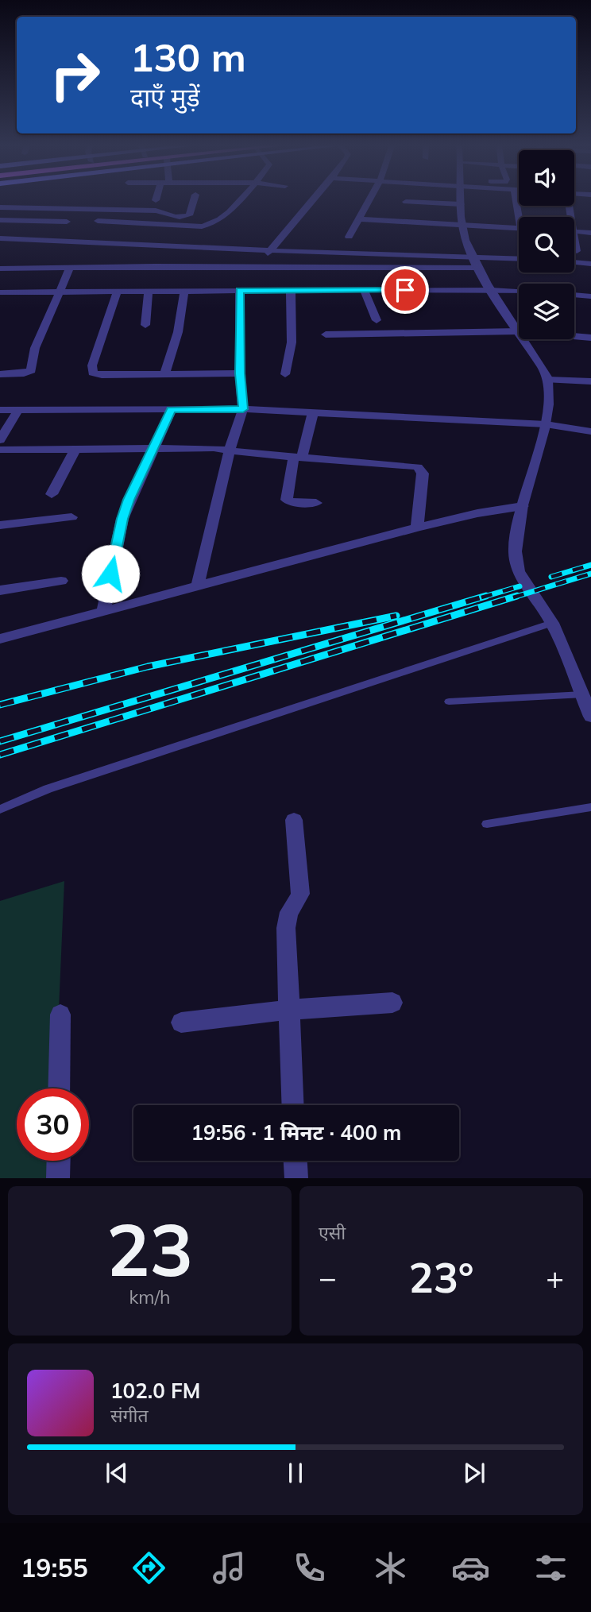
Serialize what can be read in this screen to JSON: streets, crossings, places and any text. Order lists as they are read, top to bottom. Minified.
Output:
{"page":{"turn":["130 m","दाएँ मुड़ें"],"limit":"30","trip":"19:56 · 1 मिनट · 400 m","tile":[["23","km/h"],"एसी"],"heat":["−","23°","+"],"song":["102.0 FM","संगीत"],"tabs":"19:55"}}
